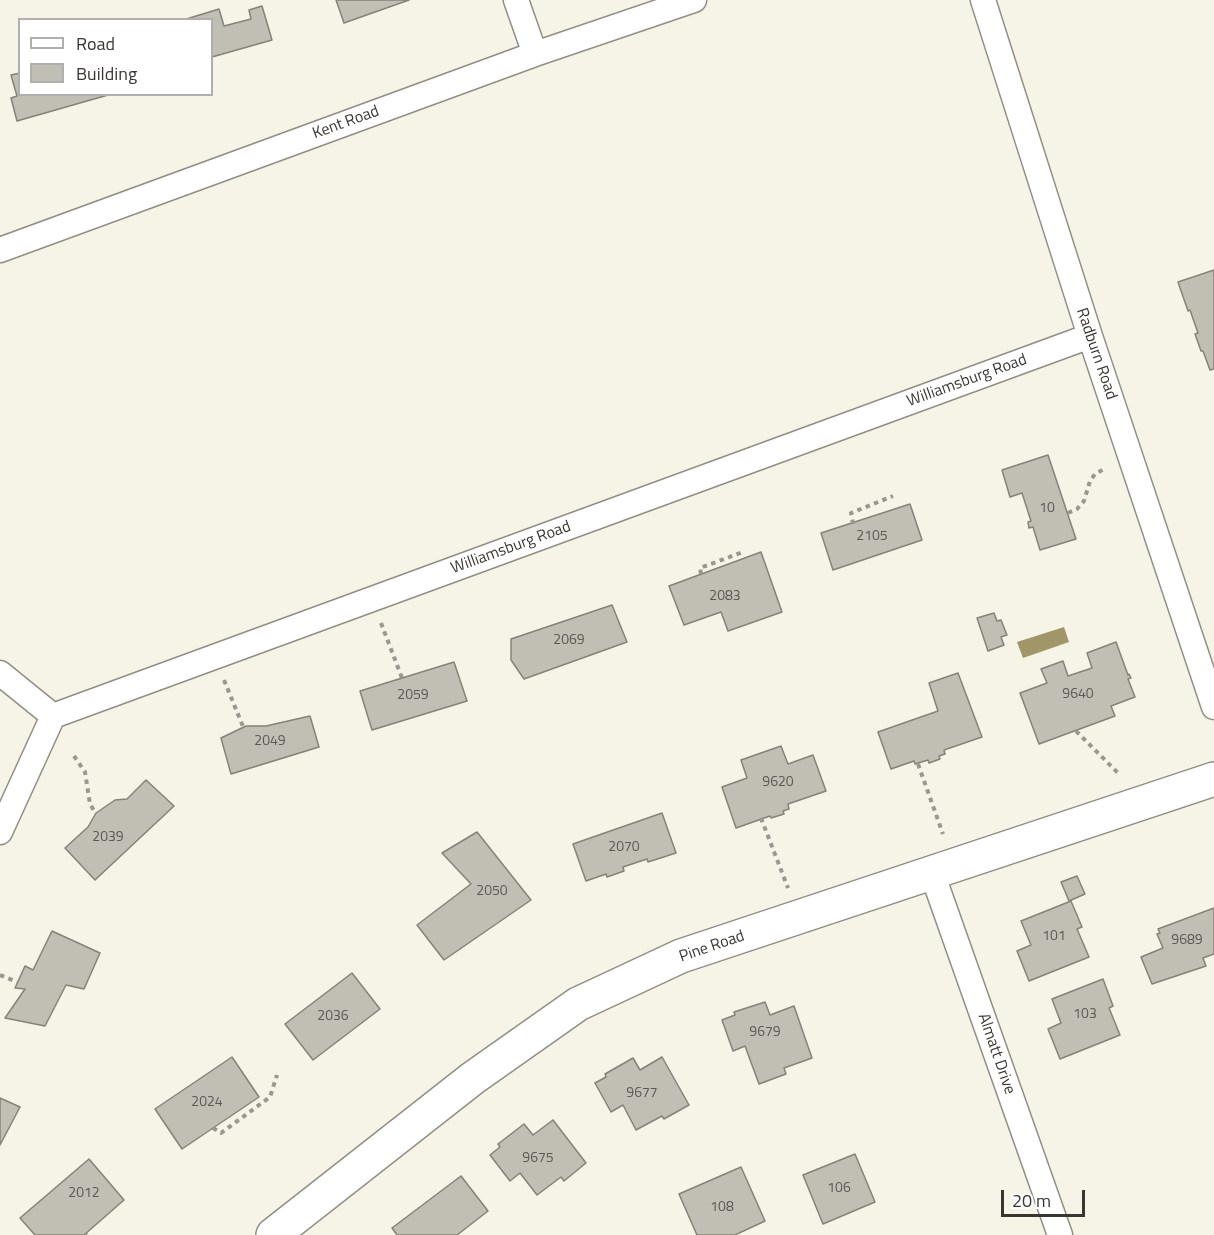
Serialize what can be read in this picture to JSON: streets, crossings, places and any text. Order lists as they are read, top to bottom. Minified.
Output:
{"streets":{"street":["Kent Road","Radburn Road","Williamsburg Road","Pine Road","Almatt Drive"]},"crossings":[["Radburn Road","Williamsburg Road"],["Pine Road","Almatt Drive"]],"house_numbers":["10","2105","2083","2069","9640","2059","2049","9620","2039","2070","2050","101","9689","103","2036","9679","9677","2024","9675","106","2012","108"],"legend":["Road","Building"],"scale_bar":"20 m"}
